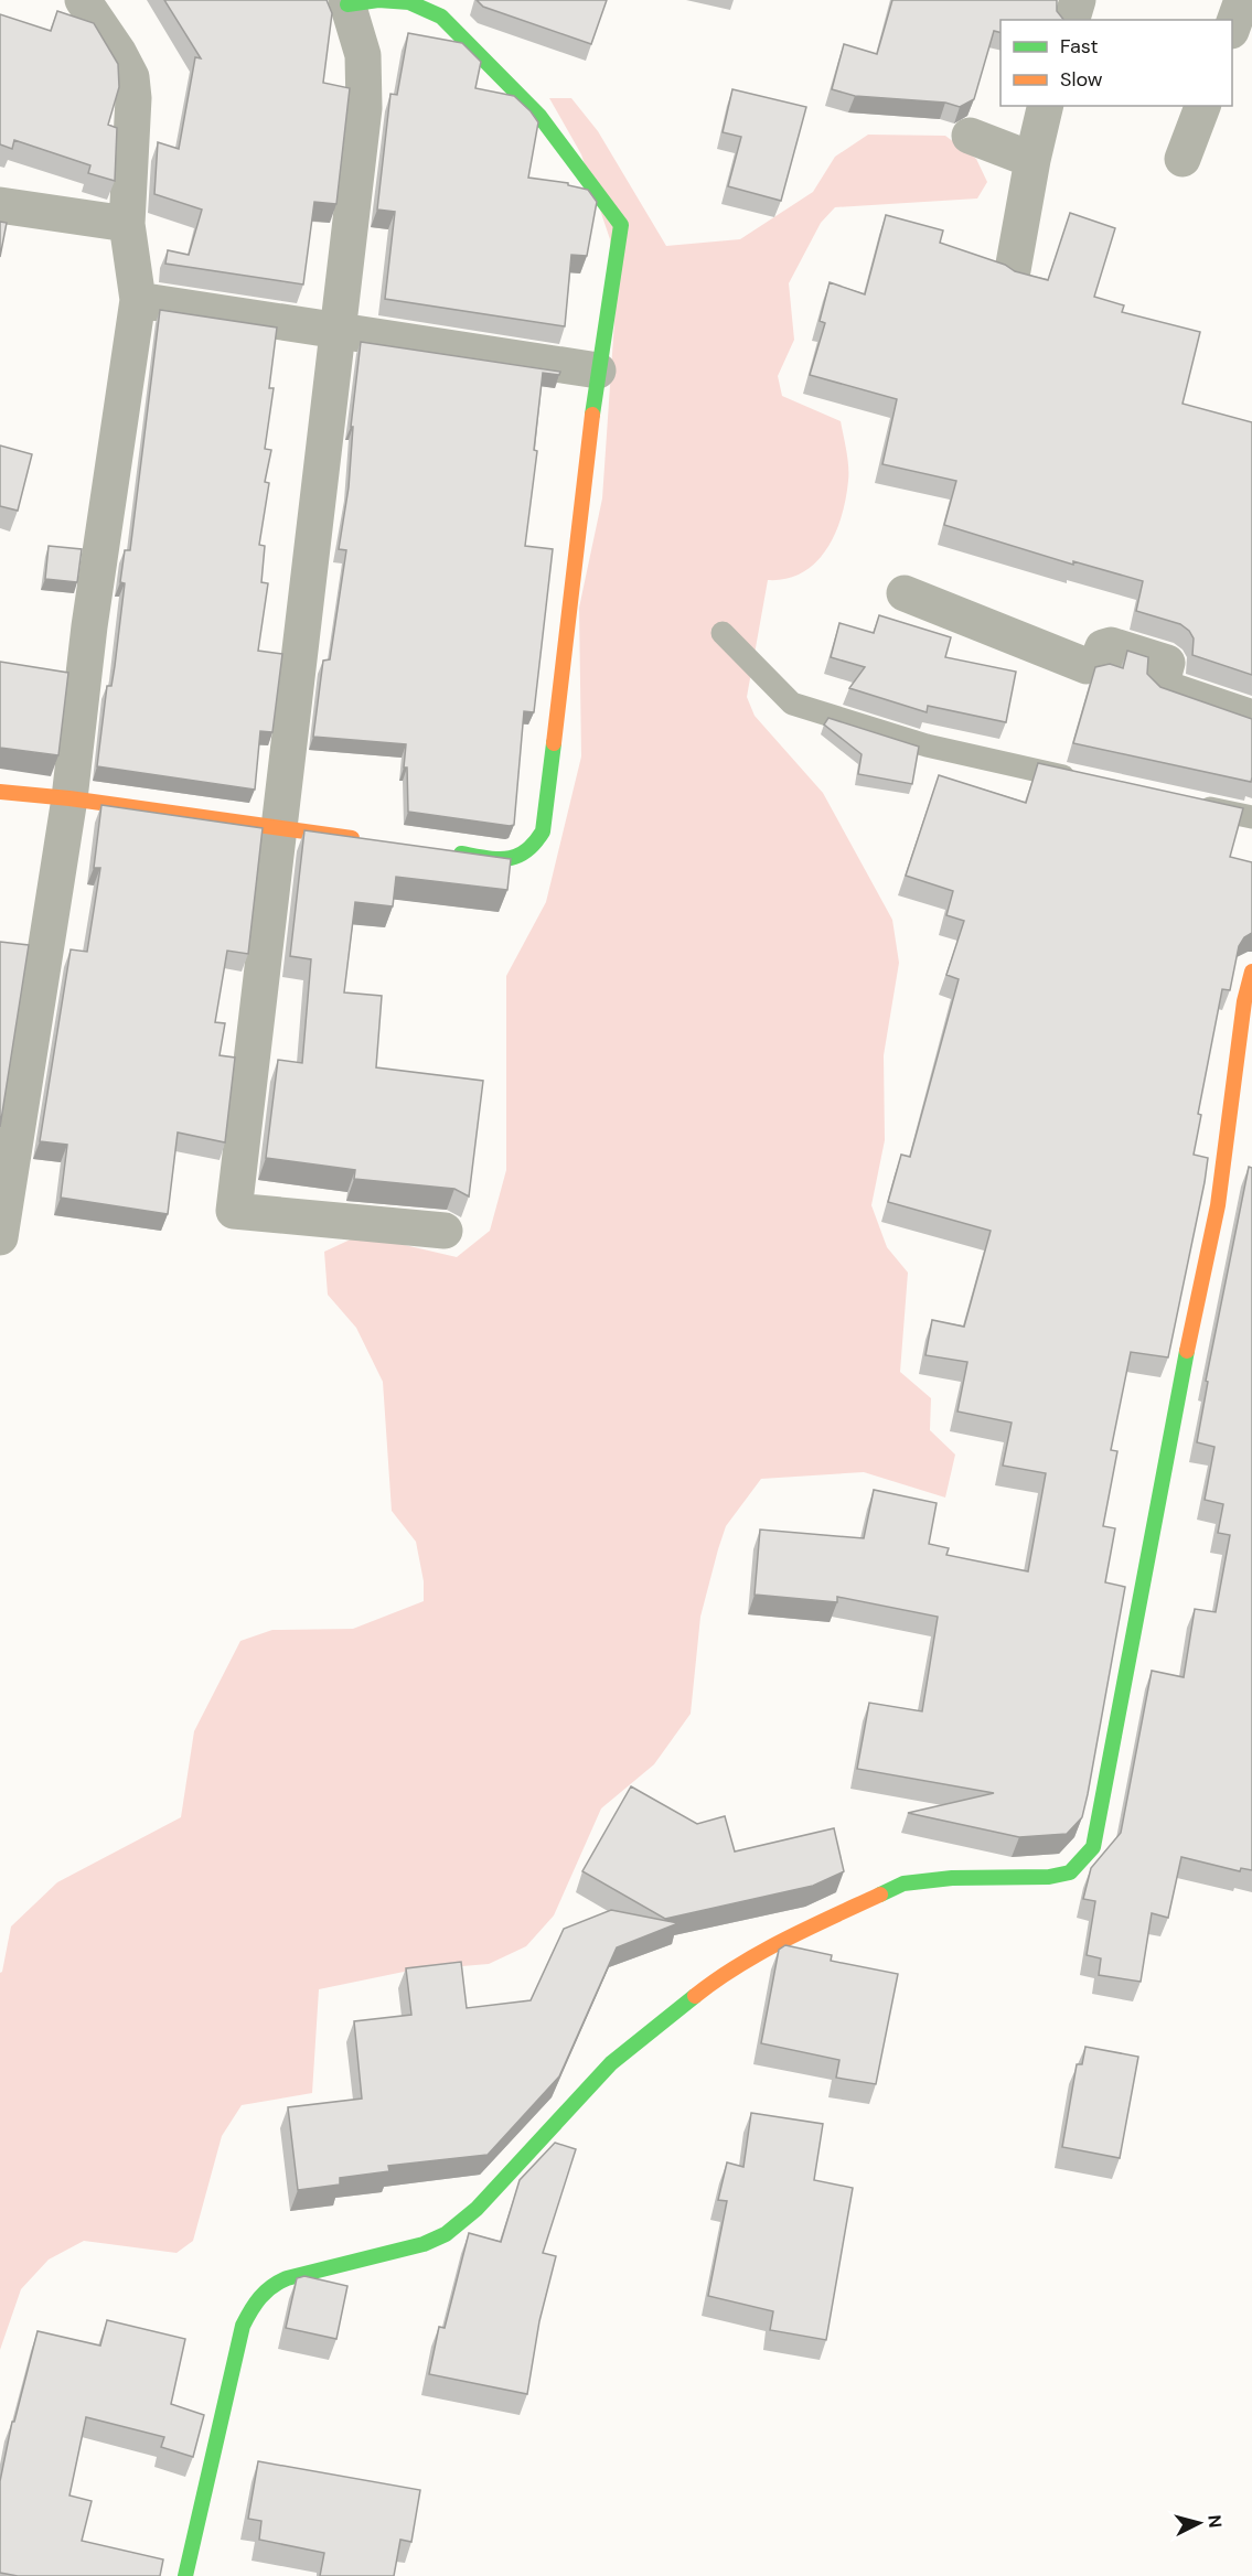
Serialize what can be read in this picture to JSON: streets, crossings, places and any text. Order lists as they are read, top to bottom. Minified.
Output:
{"legend":["Fast","Slow"],"north":"right"}
